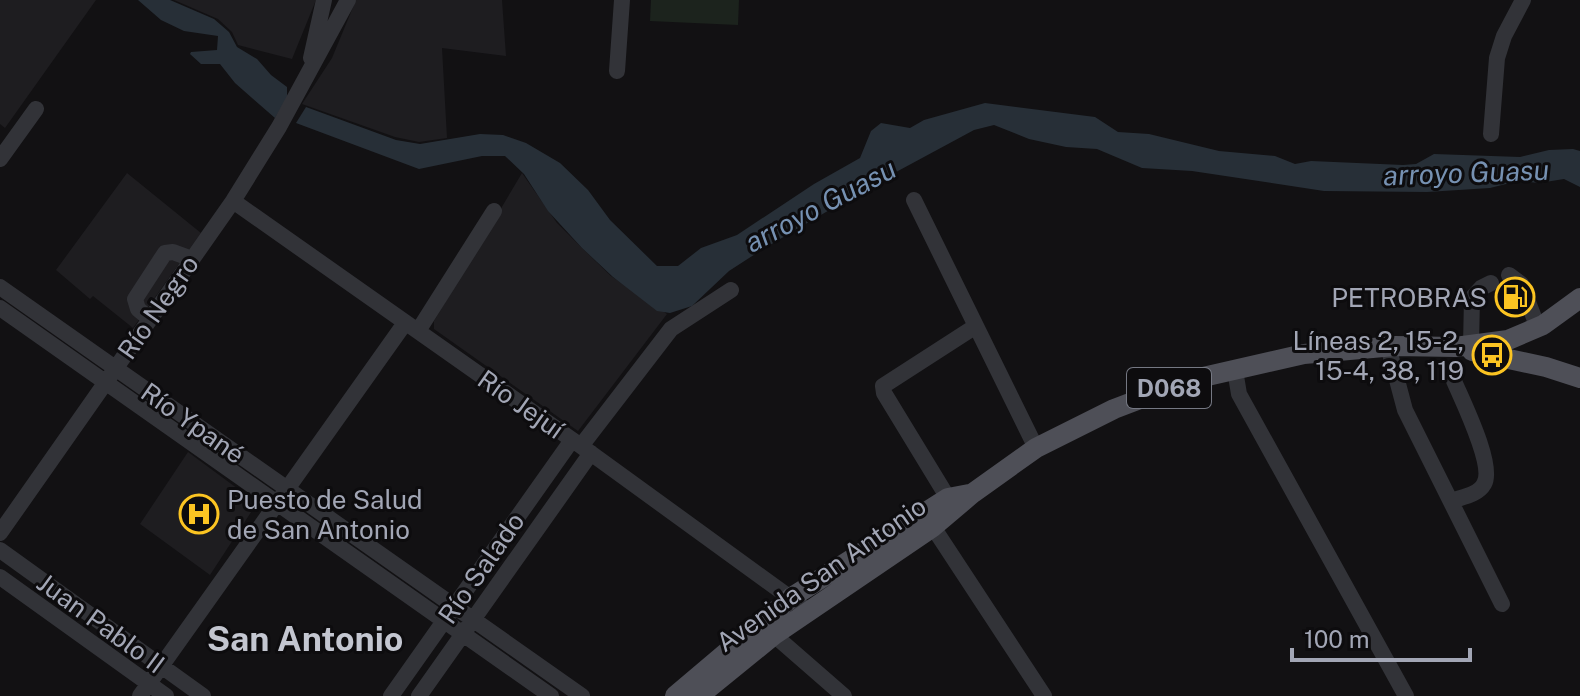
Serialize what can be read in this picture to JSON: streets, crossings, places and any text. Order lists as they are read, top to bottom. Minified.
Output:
{"streets":{"main road":["D068","Avenida San Antonio"],"street":["Río Negro","Río Jejuí","Río Ypané","Río Salado","Juan Pablo II"]},"crossings":[["Río Negro","Río Jejuí"],["Río Negro","Río Ypané"],["Río Jejuí","Río Salado"],["Río Jejuí","Avenida San Antonio"],["Río Ypané","Río Salado"]],"districts":["San Antonio"],"water":["arroyo Guasu"],"places":{"fuel station":["PETROBRAS"],"bus stop":["Líneas 2, 15-2, 15-4, 38, 119"],"hospital":["Puesto de Salud de San Antonio"]},"scale_bar":"100 m"}
